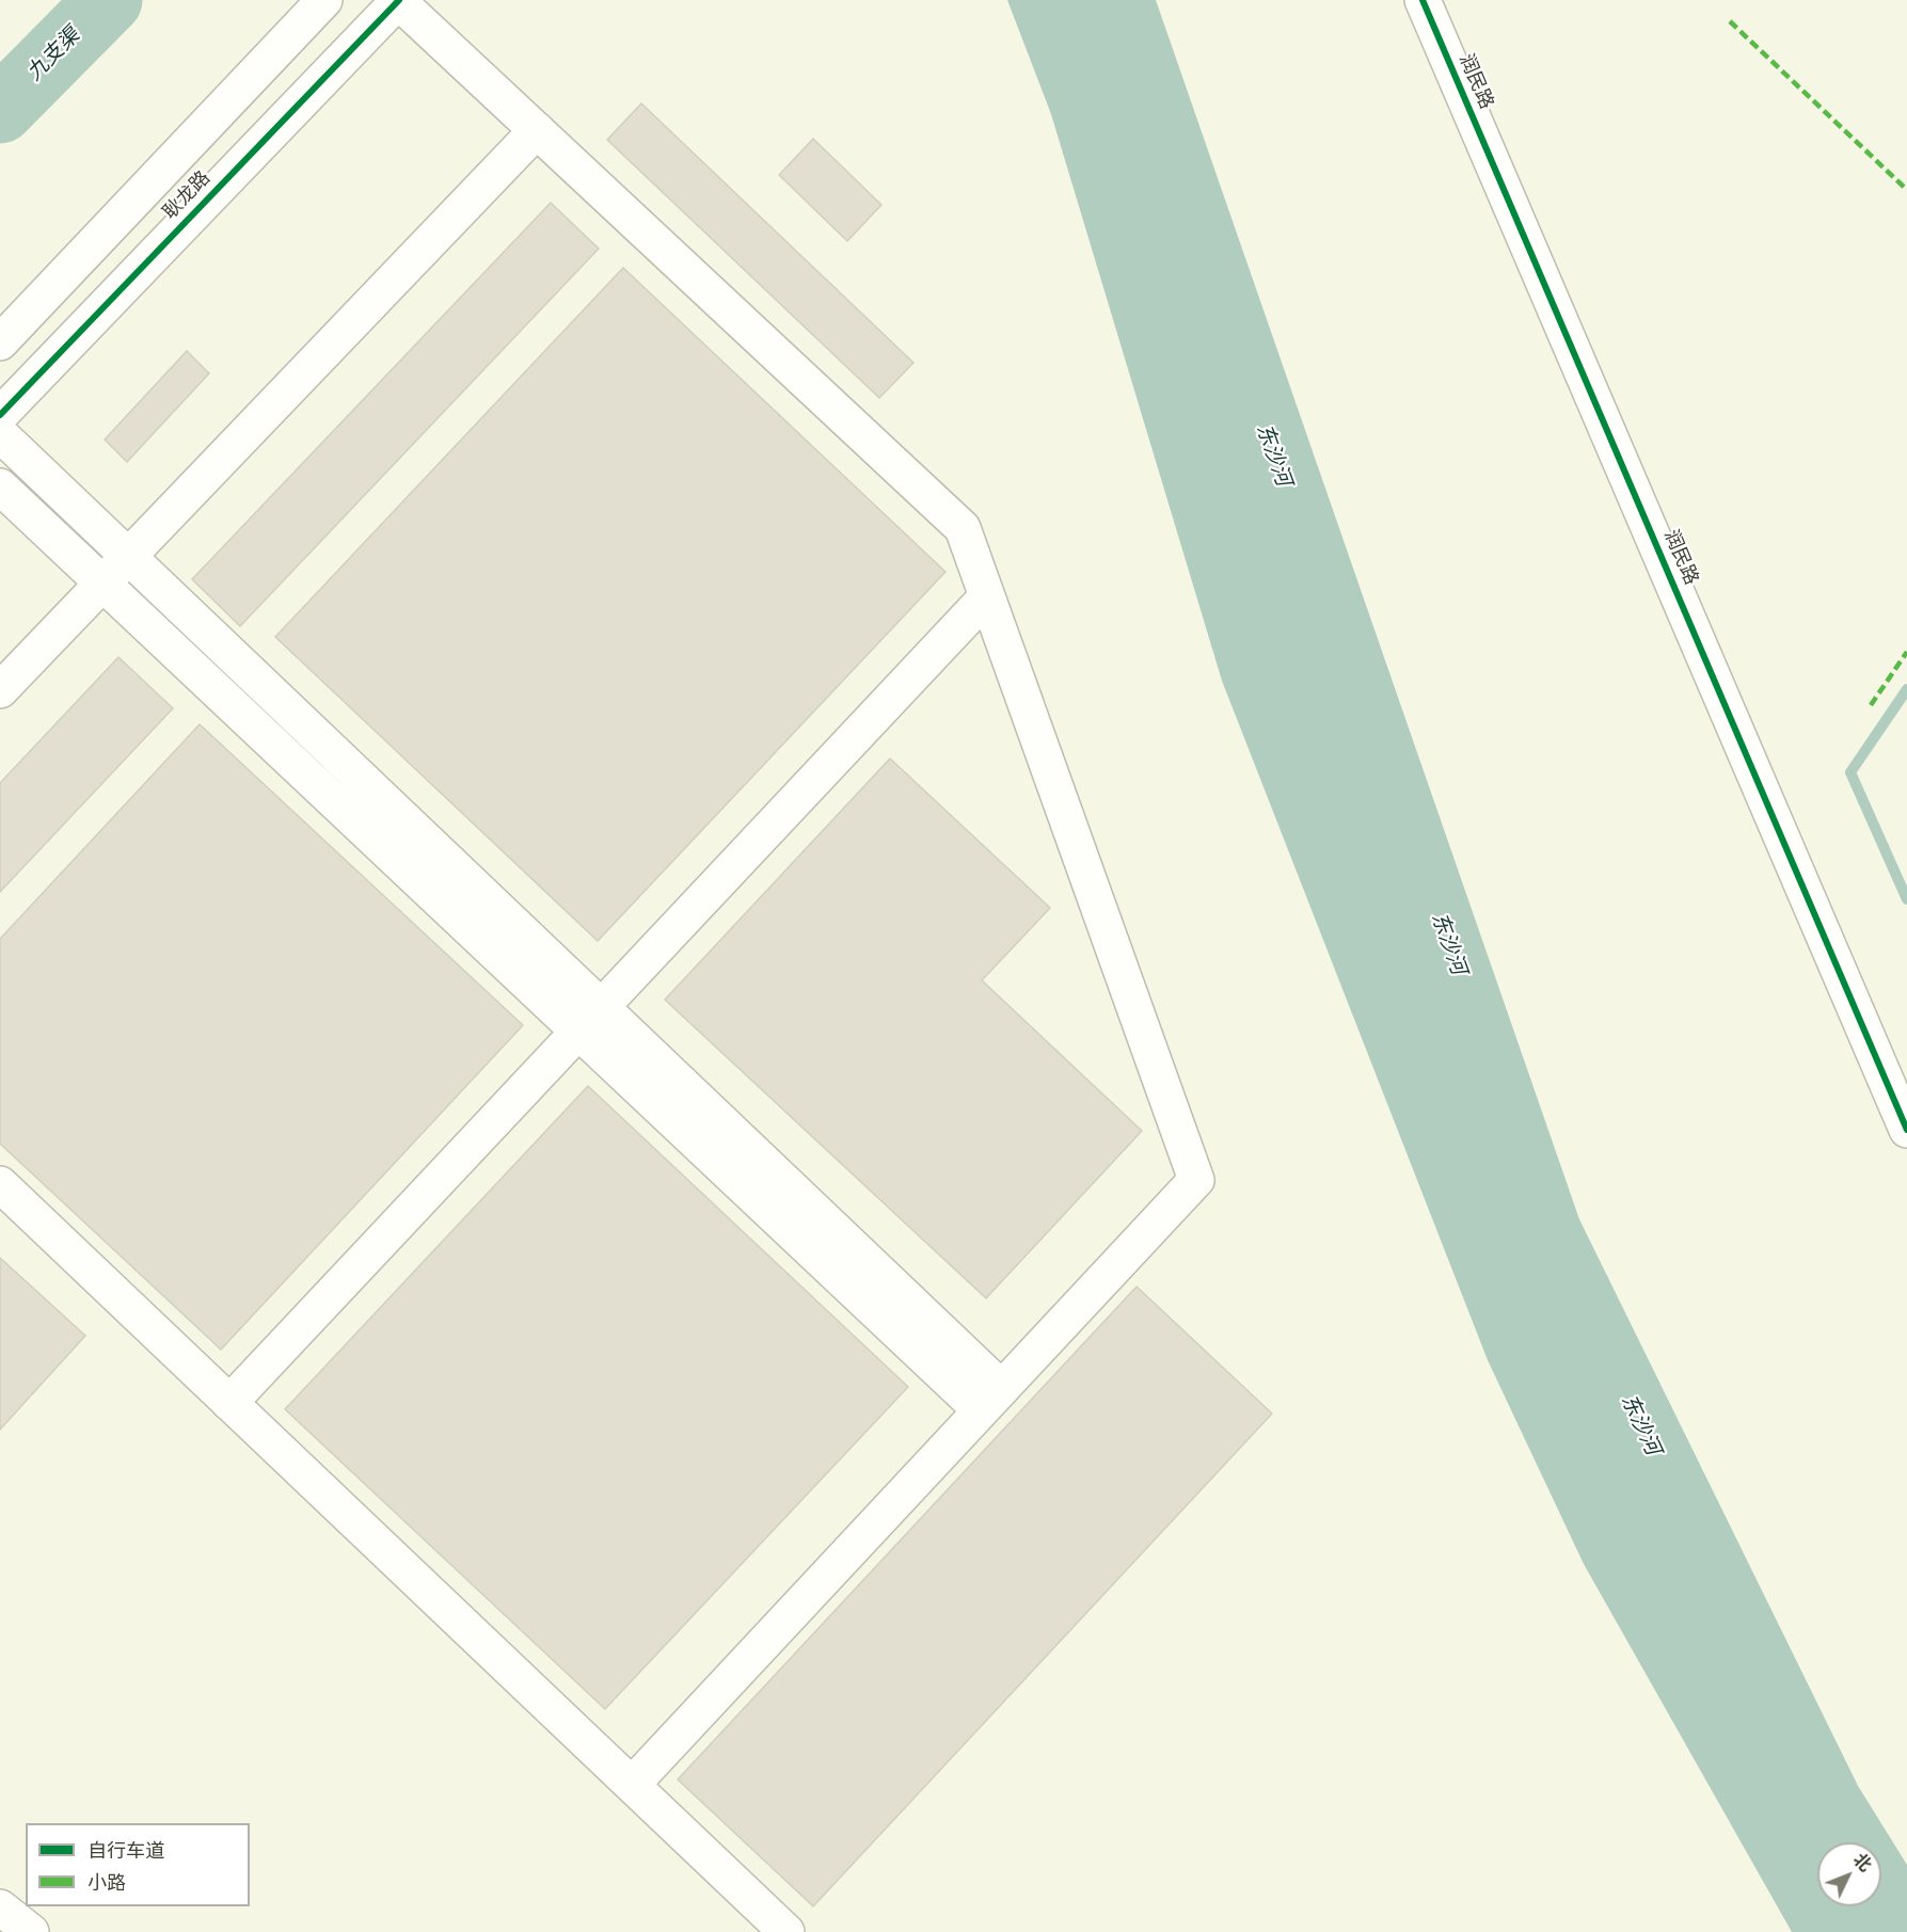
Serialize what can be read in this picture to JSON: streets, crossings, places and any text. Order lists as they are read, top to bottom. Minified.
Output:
{"streets":{"street":["润民路","耿龙路"]},"water":["九支渠","东沙河"],"legend":["自行车道","小路"],"north":"top right"}
